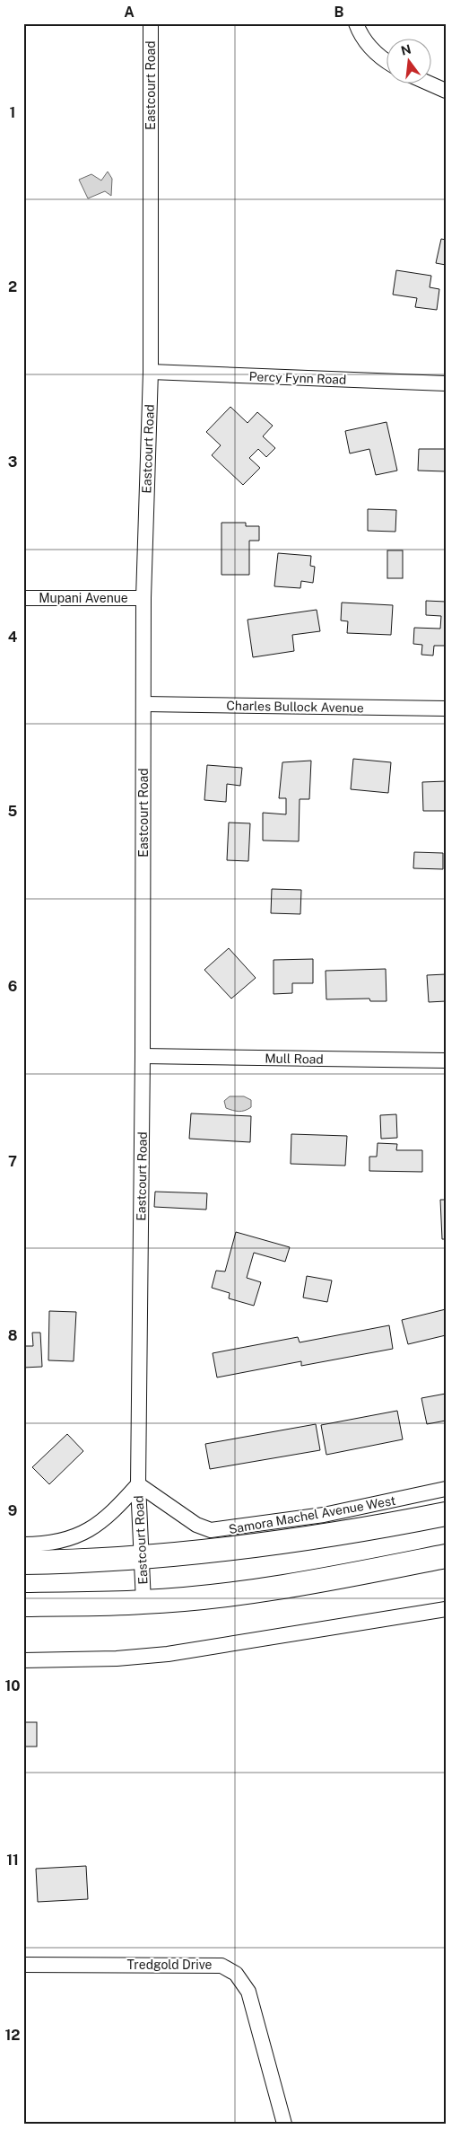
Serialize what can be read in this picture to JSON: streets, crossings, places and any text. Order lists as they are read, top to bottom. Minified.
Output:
{"streets":{"highway":["Samora Machel Avenue West"],"street":["Eastcourt Road","Percy Fynn Road","Mupani Avenue","Charles Bullock Avenue","Mull Road","Tredgold Drive"]},"crossings":[["Eastcourt Road","Percy Fynn Road"],["Eastcourt Road","Mupani Avenue"],["Eastcourt Road","Charles Bullock Avenue"],["Eastcourt Road","Mull Road"],["Eastcourt Road","Samora Machel Avenue West"]],"north":"top","grid":{"columns":["A","B"],"rows":["1","2","3","4","5","6","7","8","9","10","11","12"]}}
